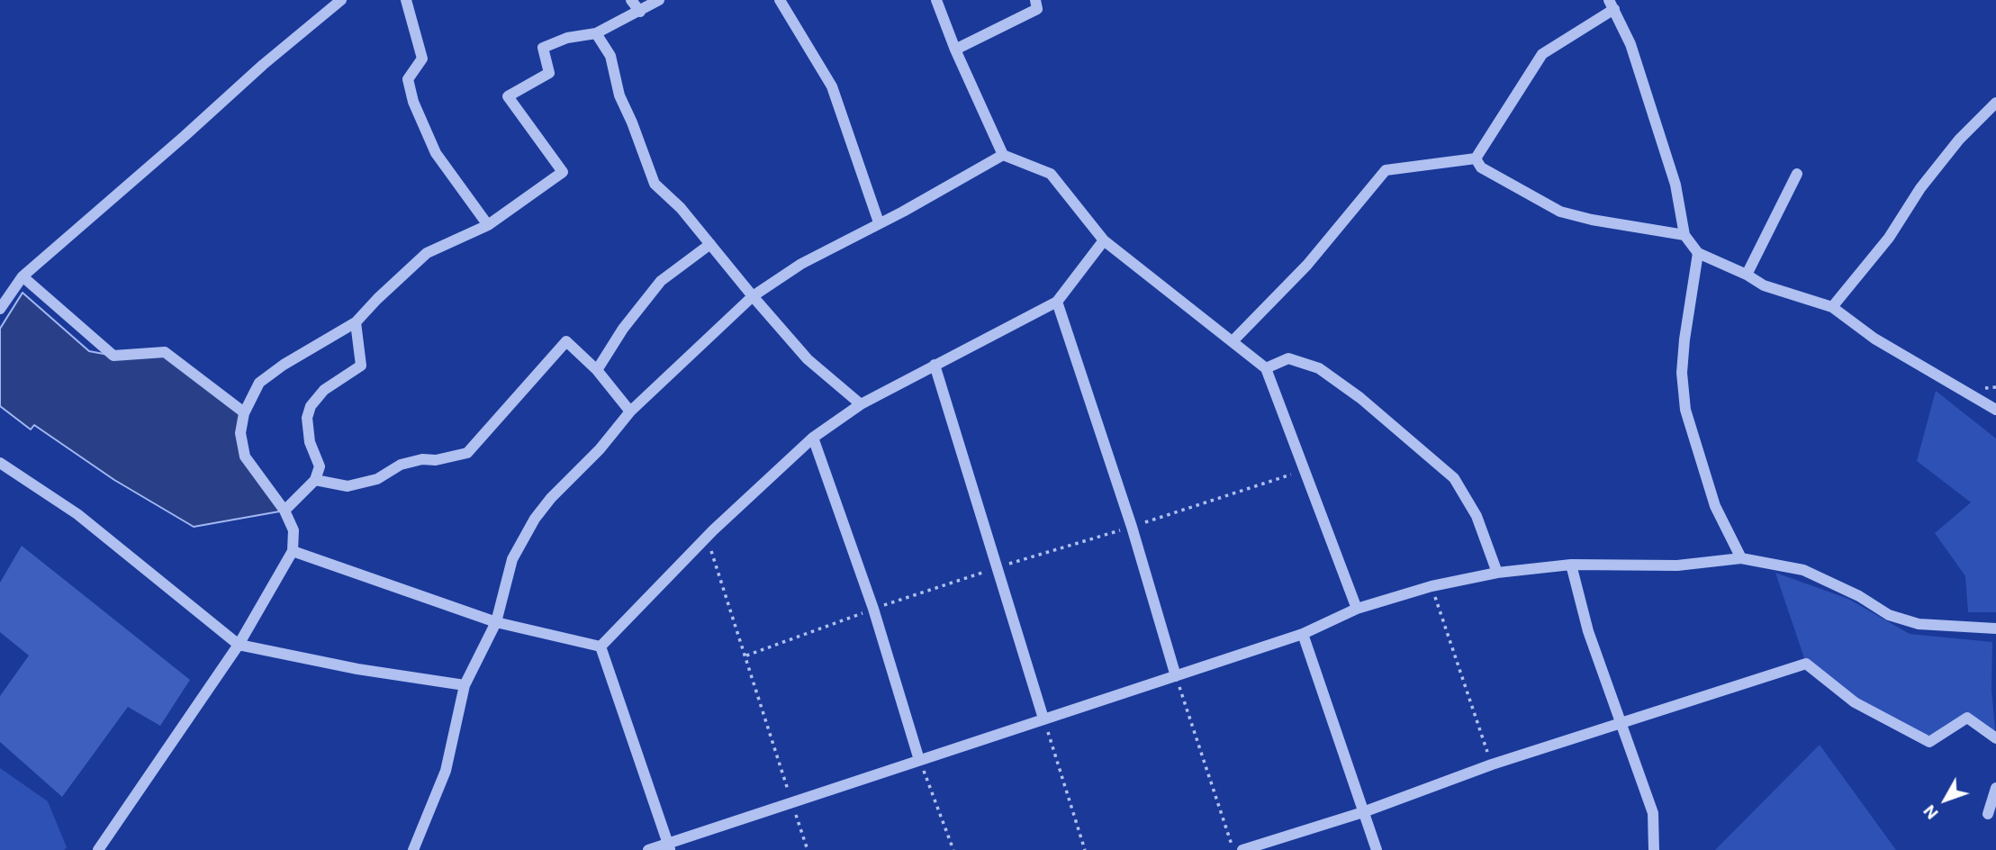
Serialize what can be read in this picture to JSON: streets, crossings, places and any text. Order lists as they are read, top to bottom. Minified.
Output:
{"north":"bottom left"}
